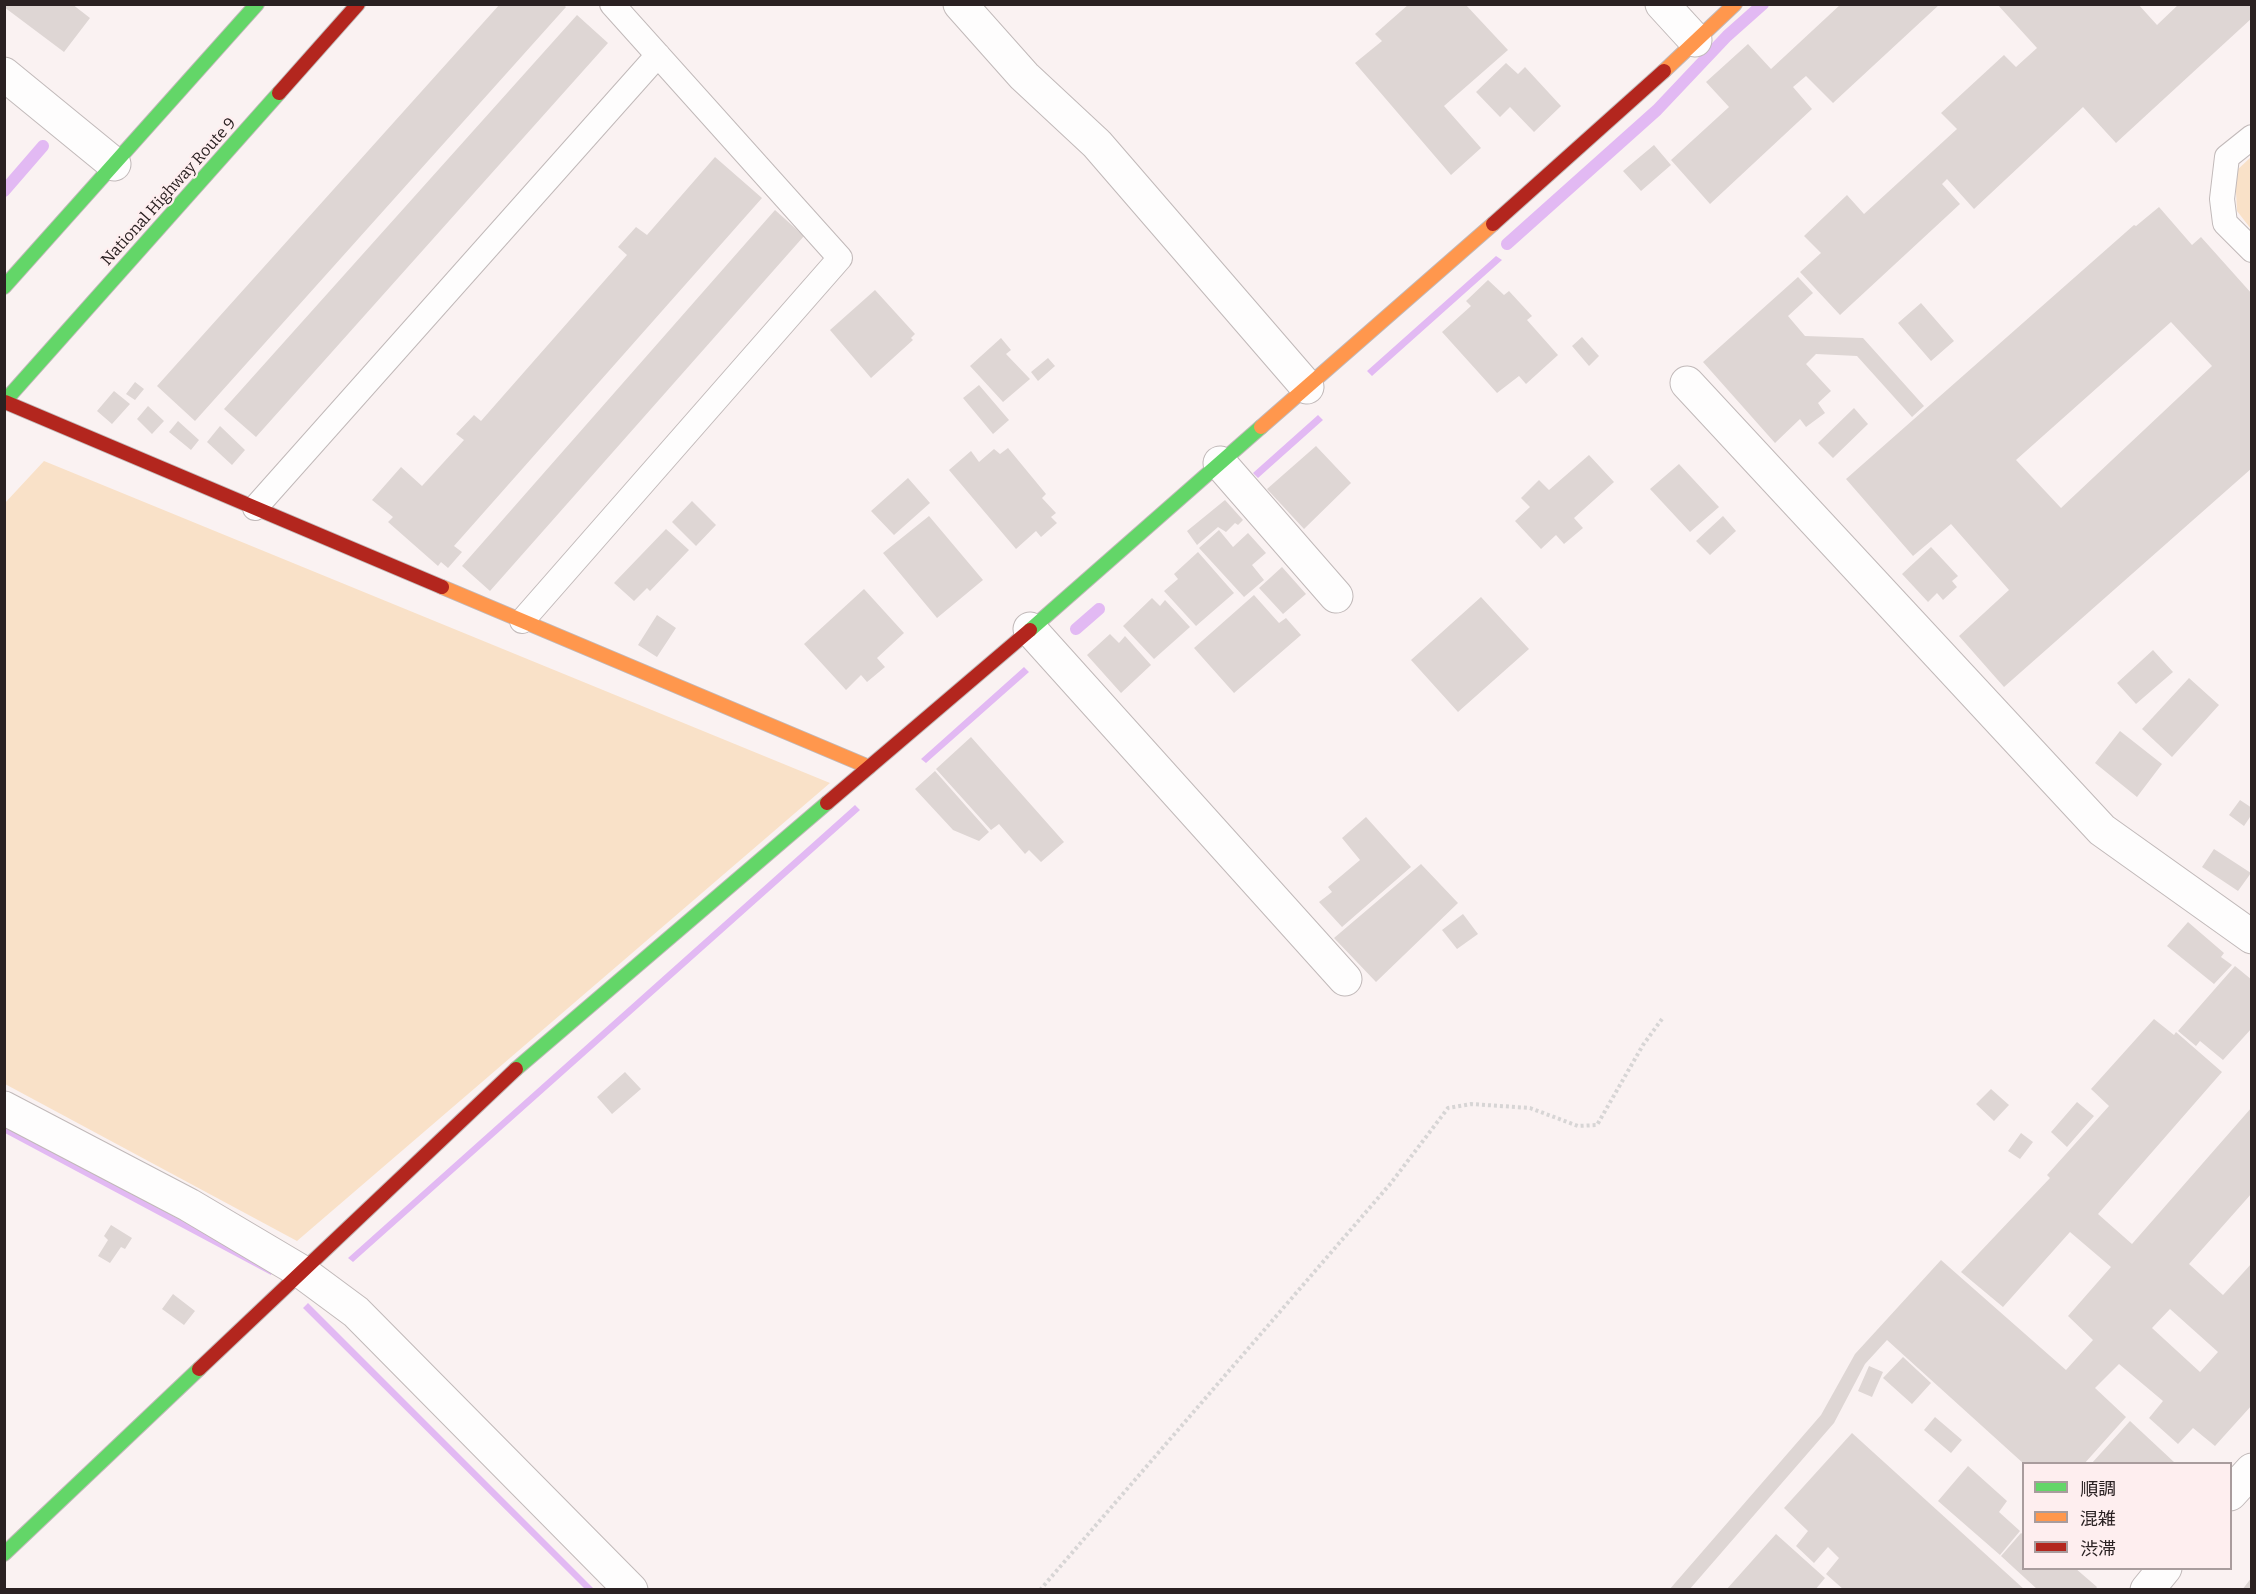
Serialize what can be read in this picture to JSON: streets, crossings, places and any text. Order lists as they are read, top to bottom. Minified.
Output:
{"streets":{"main road":["National Highway Route 9"]},"legend":["順調","混雑","渋滞"]}
